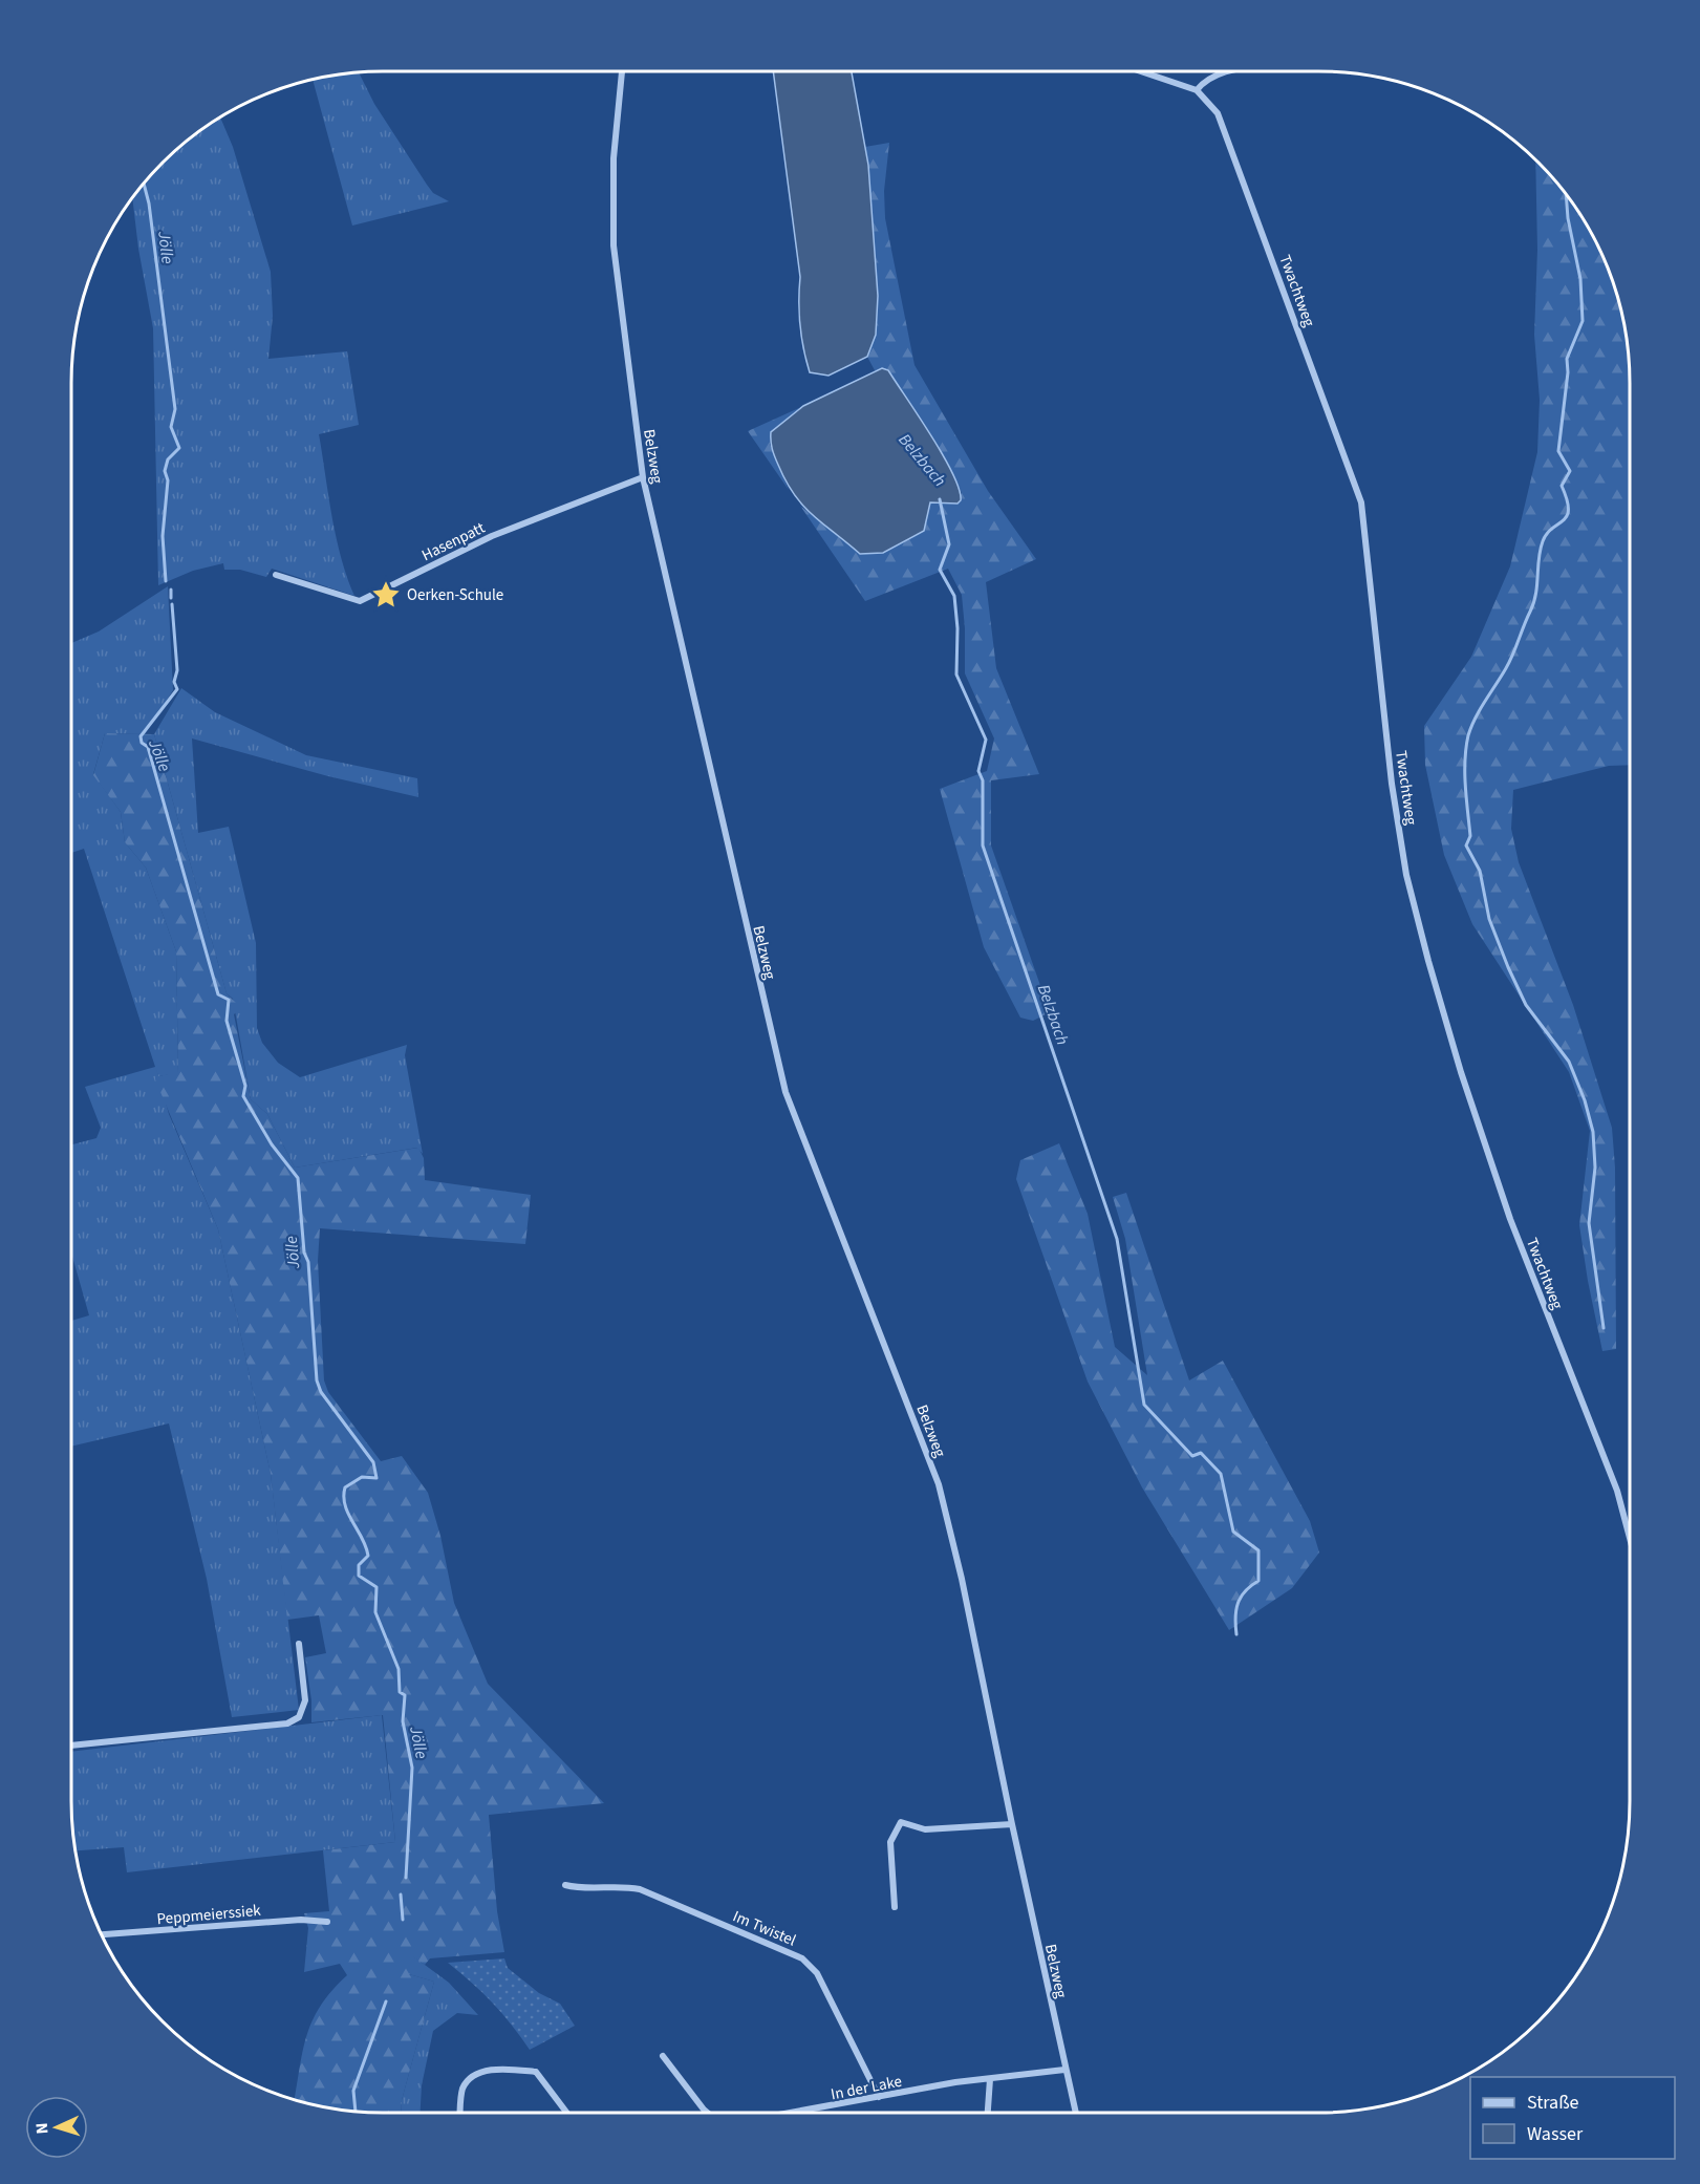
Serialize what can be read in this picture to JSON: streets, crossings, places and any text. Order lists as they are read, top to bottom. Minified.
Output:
{"streets":{"street":["Twachtweg","Belzweg","Hasenpatt","Peppmeierssiek","Im Twistel","In der Lake"]},"crossings":[["Belzweg","Hasenpatt"],["Belzweg","In der Lake"],["Im Twistel","In der Lake"]],"water":["Jölle","Belzbach"],"places":{"place":["Oerken-Schule"]},"legend":["Straße","Wasser"],"north":"left"}
